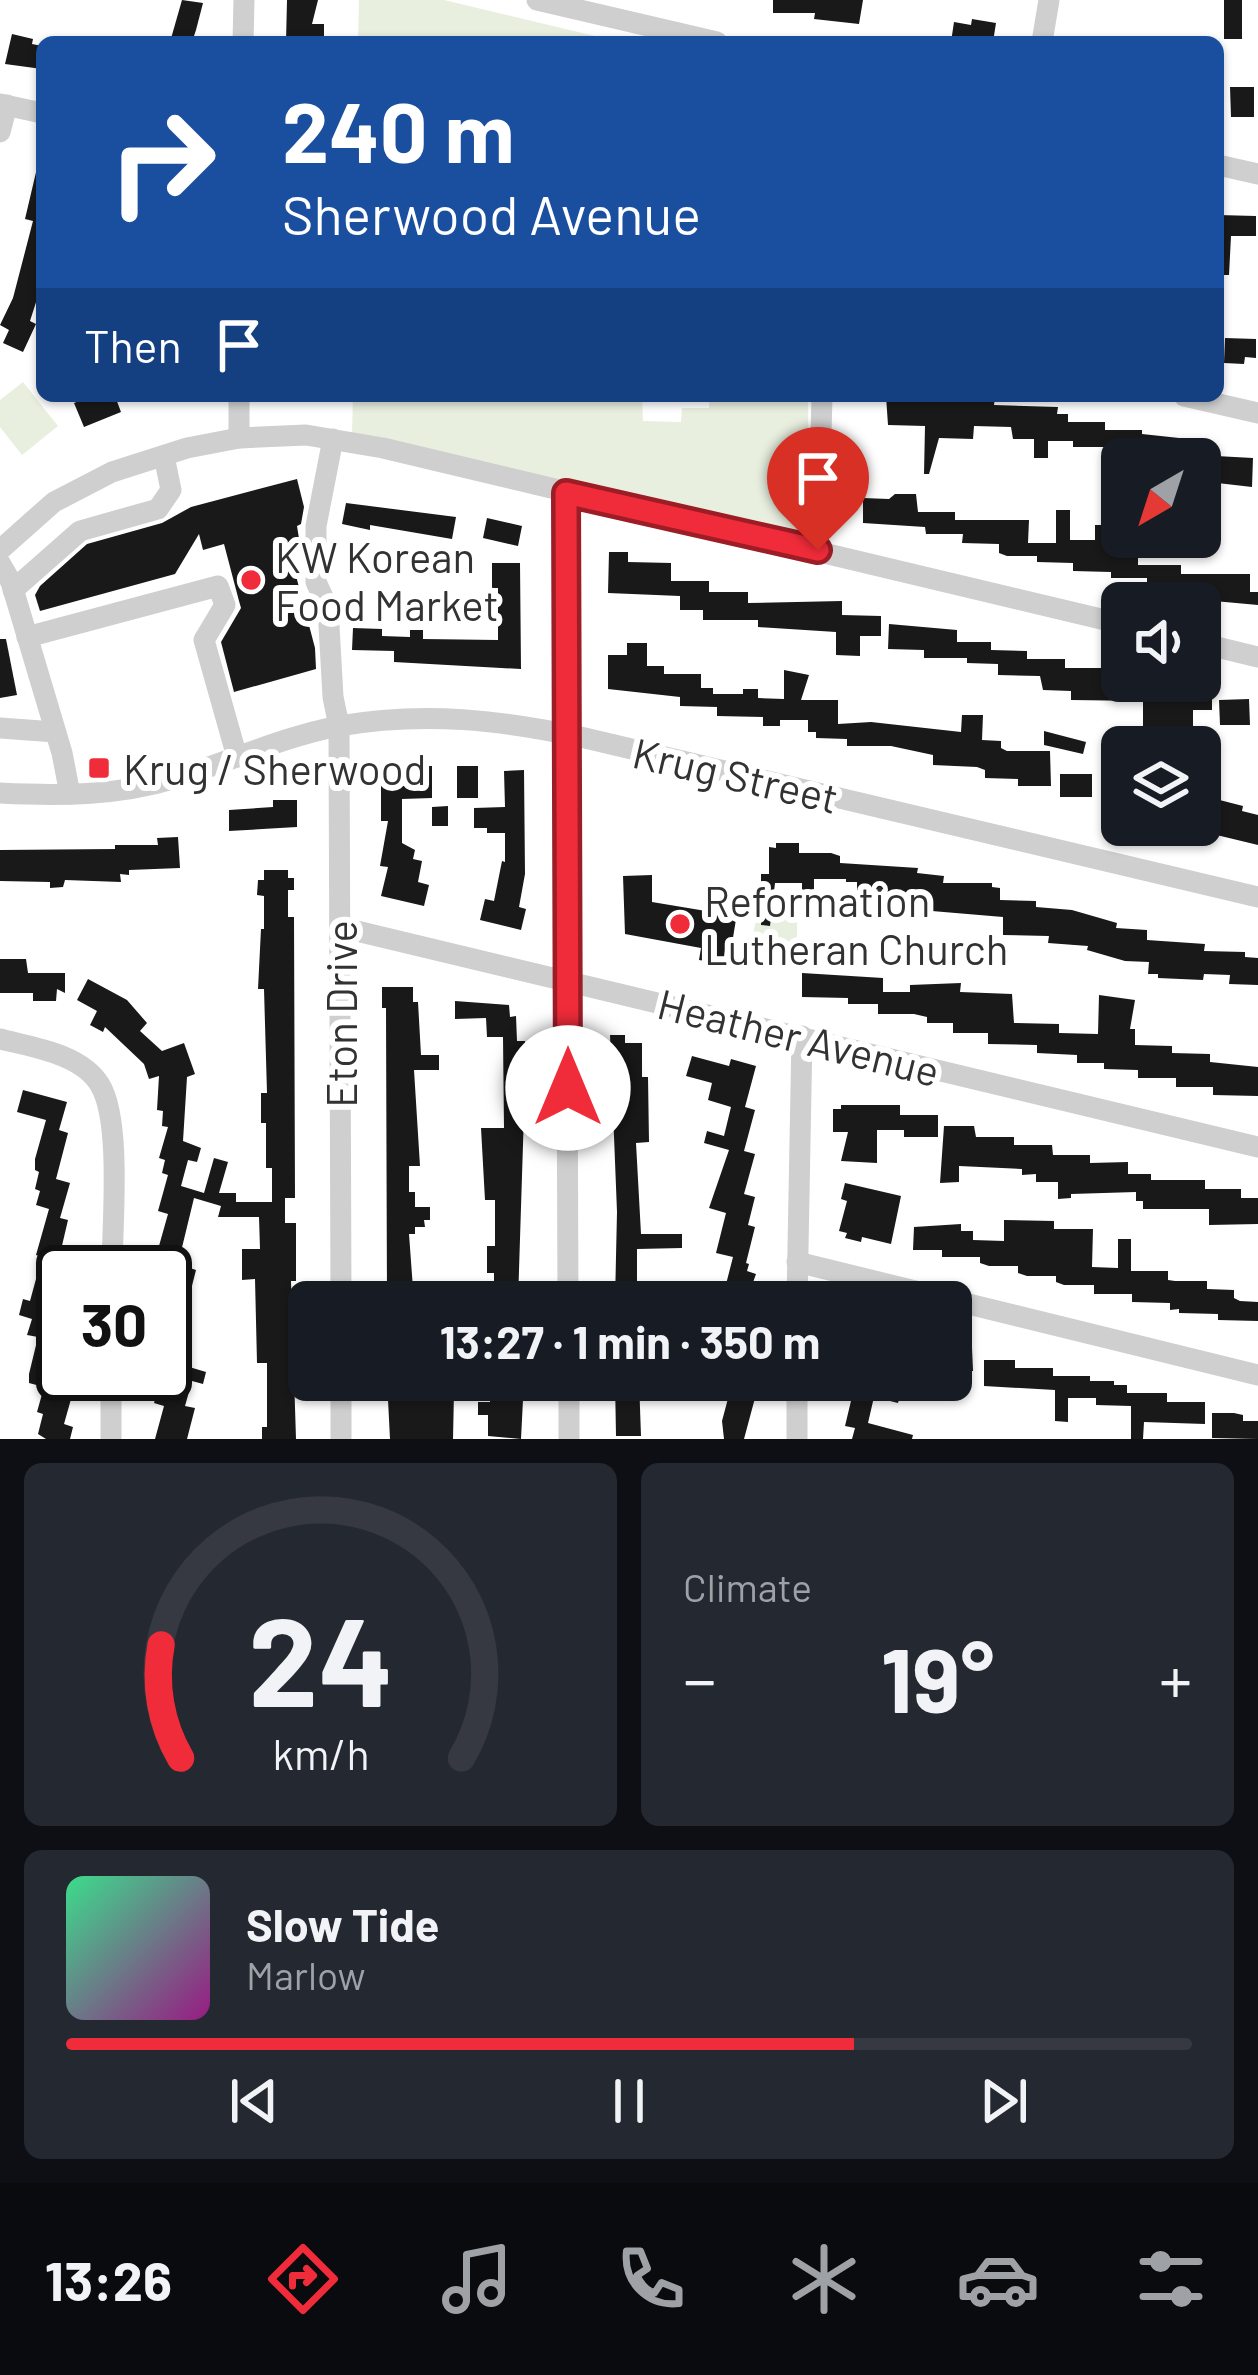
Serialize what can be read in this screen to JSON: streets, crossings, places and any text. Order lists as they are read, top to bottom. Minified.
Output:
{"streets":{"street":["Krug Street","Eton Drive","Heather Avenue"]},"crossings":[["Krug Street","Eton Drive"],["Eton Drive","Heather Avenue"]],"places":{"other":["KW Korean Food Market","Reformation Lutheran Church"],"transit":["Krug / Sherwood"]},"north":"bottom left","page":{"turn":["240 m","Sherwood Avenue"],"then":"Then","limit":"30","trip":"13:27 · 1 min · 350 m","tile":"Climate","heat":["−","19°","+"],"song":["Slow Tide","Marlow"],"tabs":"13:26","gauge":["24","km/h"]}}
